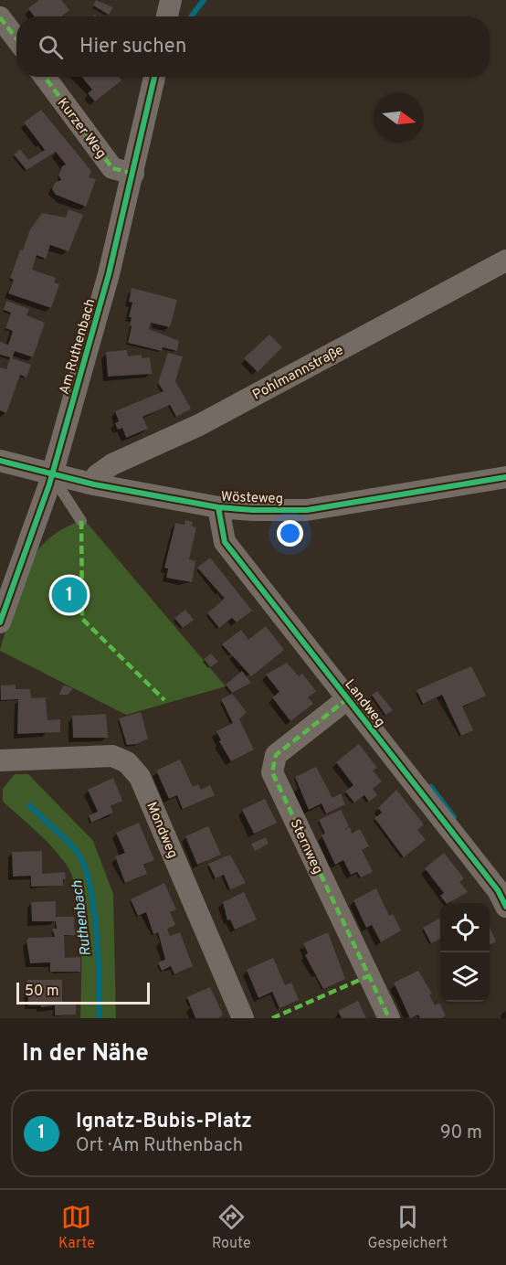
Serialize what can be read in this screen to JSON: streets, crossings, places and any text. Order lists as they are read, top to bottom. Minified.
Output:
{"streets":{"street":["Kurzer Weg","Am Ruthenbach","Pohlmannstraße","Wösteweg","Landweg","Mondweg","Sternweg"]},"crossings":[["Kurzer Weg","Am Ruthenbach"],["Am Ruthenbach","Wösteweg"],["Pohlmannstraße","Wösteweg"],["Wösteweg","Landweg"],["Landweg","Sternweg"]],"water":["Ruthenbach"],"scale_bar":"50 m","north":"right","page":{"search":"Hier suchen","pins":"1","scale":"50 m","heading":"In der Nähe","list":[{"mark":"1","name":"Ignatz-Bubis-Platz","note":"Ort · Am Ruthenbach","value":"90 m"}],"nav":["Karte","Route","Gespeichert"]}}
